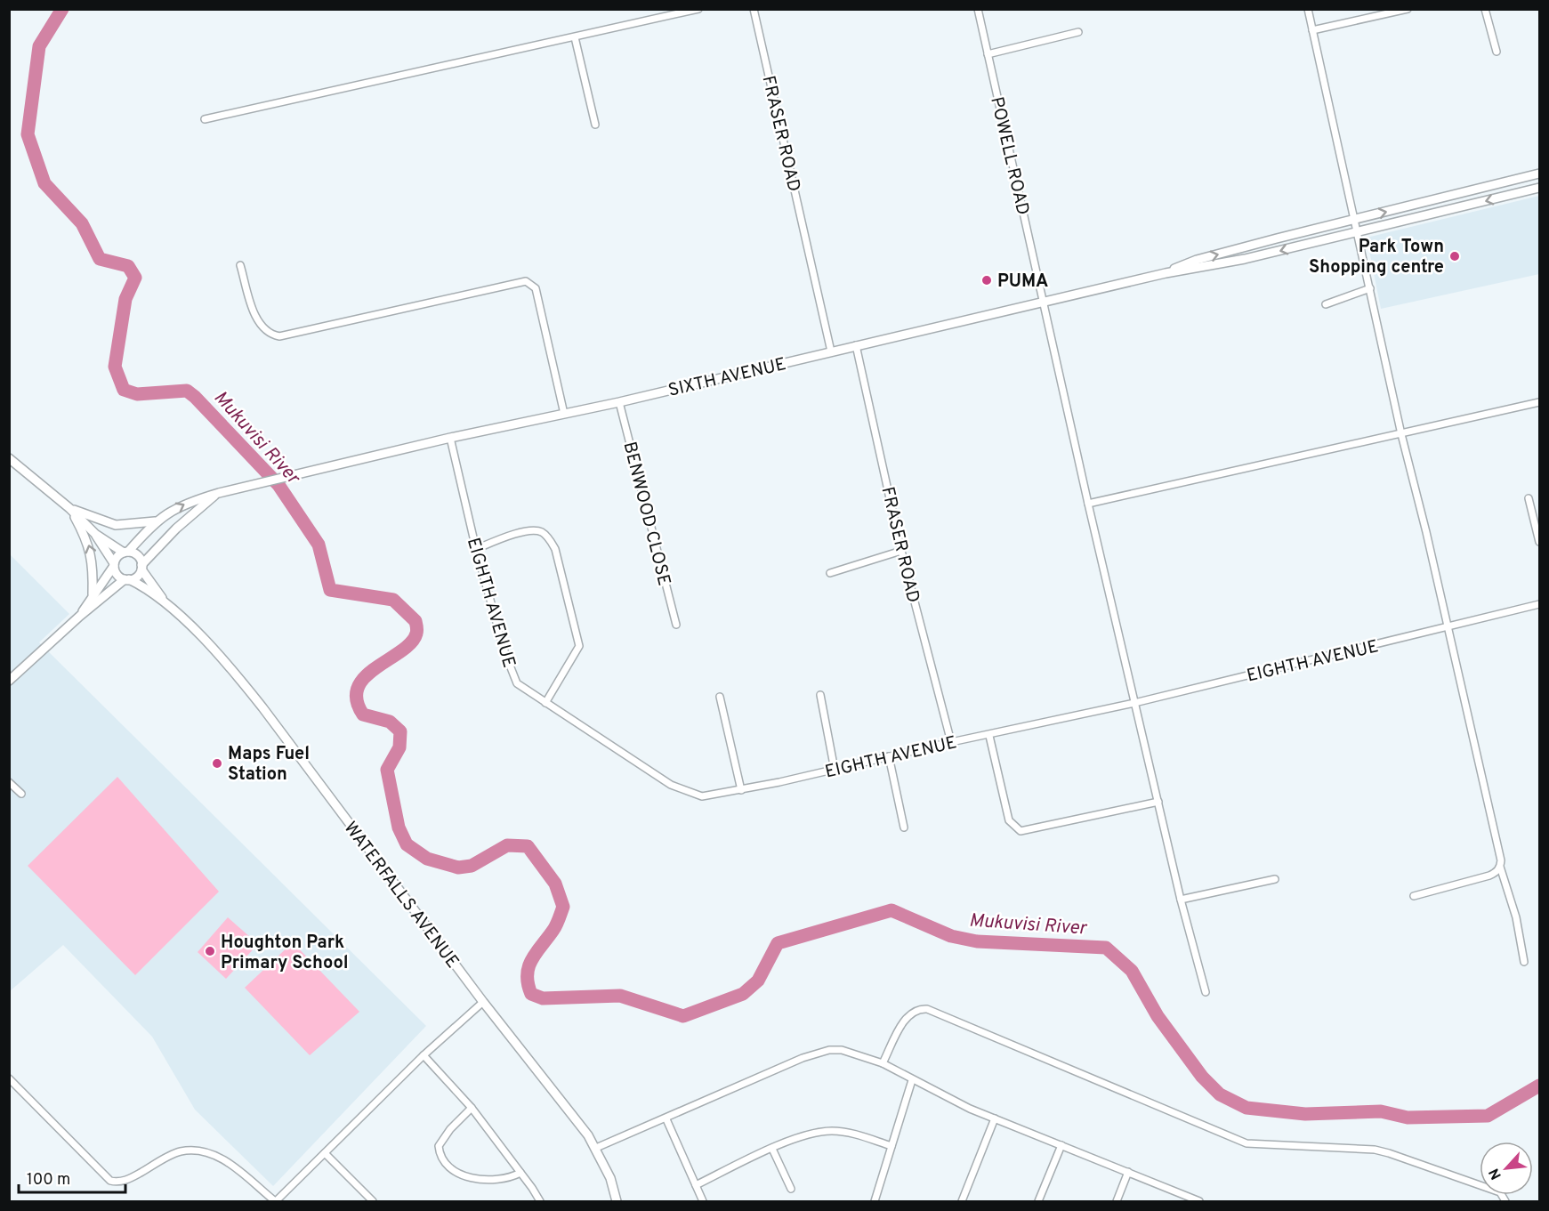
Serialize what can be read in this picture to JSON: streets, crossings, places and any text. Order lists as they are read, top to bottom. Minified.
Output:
{"streets":{"street":["FRASER ROAD","POWELL ROAD","SIXTH AVENUE","BENWOOD CLOSE","EIGHTH AVENUE","WATERFALLS AVENUE"]},"crossings":[["FRASER ROAD","SIXTH AVENUE"],["FRASER ROAD","EIGHTH AVENUE"],["POWELL ROAD","SIXTH AVENUE"],["POWELL ROAD","EIGHTH AVENUE"],["SIXTH AVENUE","BENWOOD CLOSE"],["SIXTH AVENUE","EIGHTH AVENUE"]],"water":["Mukuvisi River"],"places":["Park Town Shopping centre","PUMA","Maps Fuel Station","Houghton Park Primary School"],"scale_bar":"100 m","north":"bottom left"}
